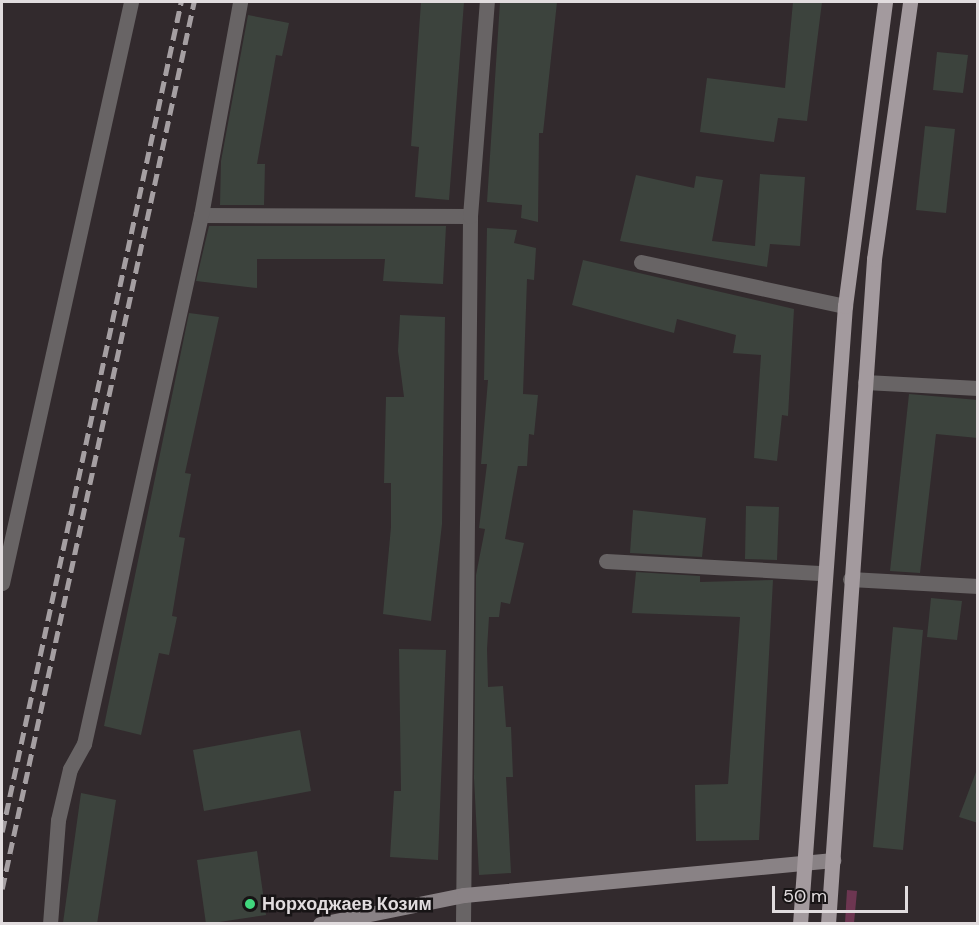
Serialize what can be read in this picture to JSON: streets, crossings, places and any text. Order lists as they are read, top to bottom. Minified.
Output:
{"places":["Норходжаев Козим"],"scale_bar":"50 m"}
